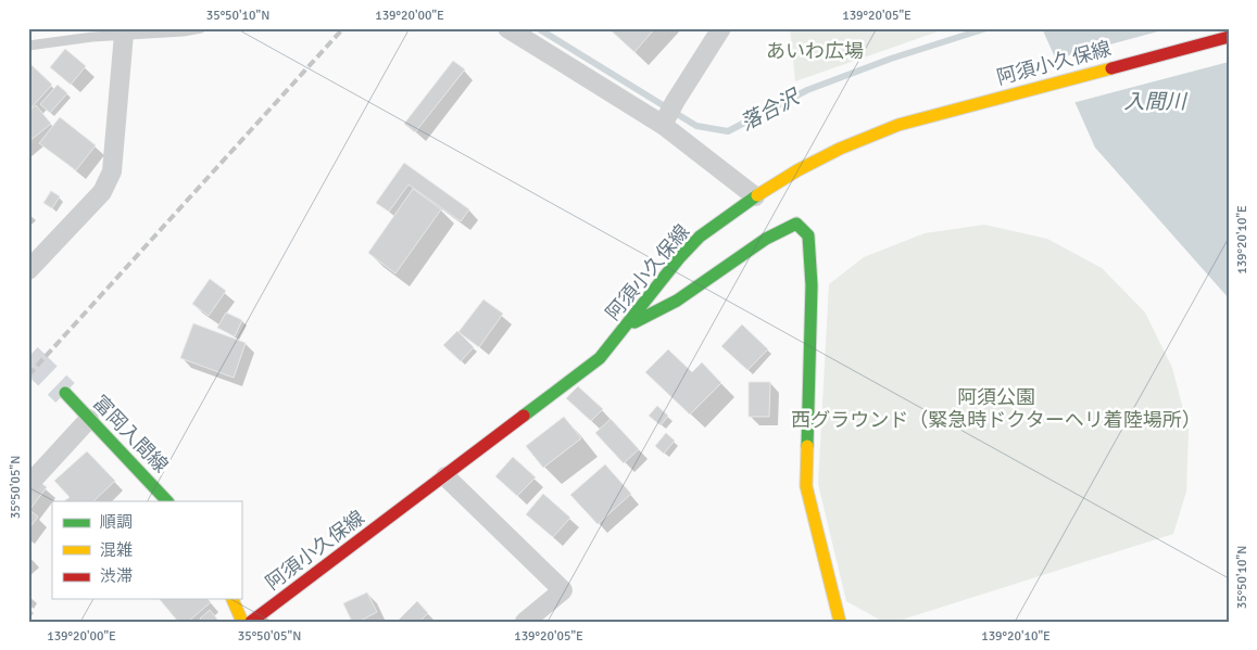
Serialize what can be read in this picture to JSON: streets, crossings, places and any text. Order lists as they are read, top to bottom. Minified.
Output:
{"streets":{"street":["阿須小久保線","富岡入間線"]},"water":["入間川","落合沢"],"parks":["あいわ広場","阿須公園 西グラウンド（緊急時ドクターヘリ着陸場所）"],"legend":["順調","混雑","渋滞"],"coordinates":["35°50'10\"N","139°20'00\"E","139°20'05\"E","139°20'10\"E","35°50'05\"N"]}
